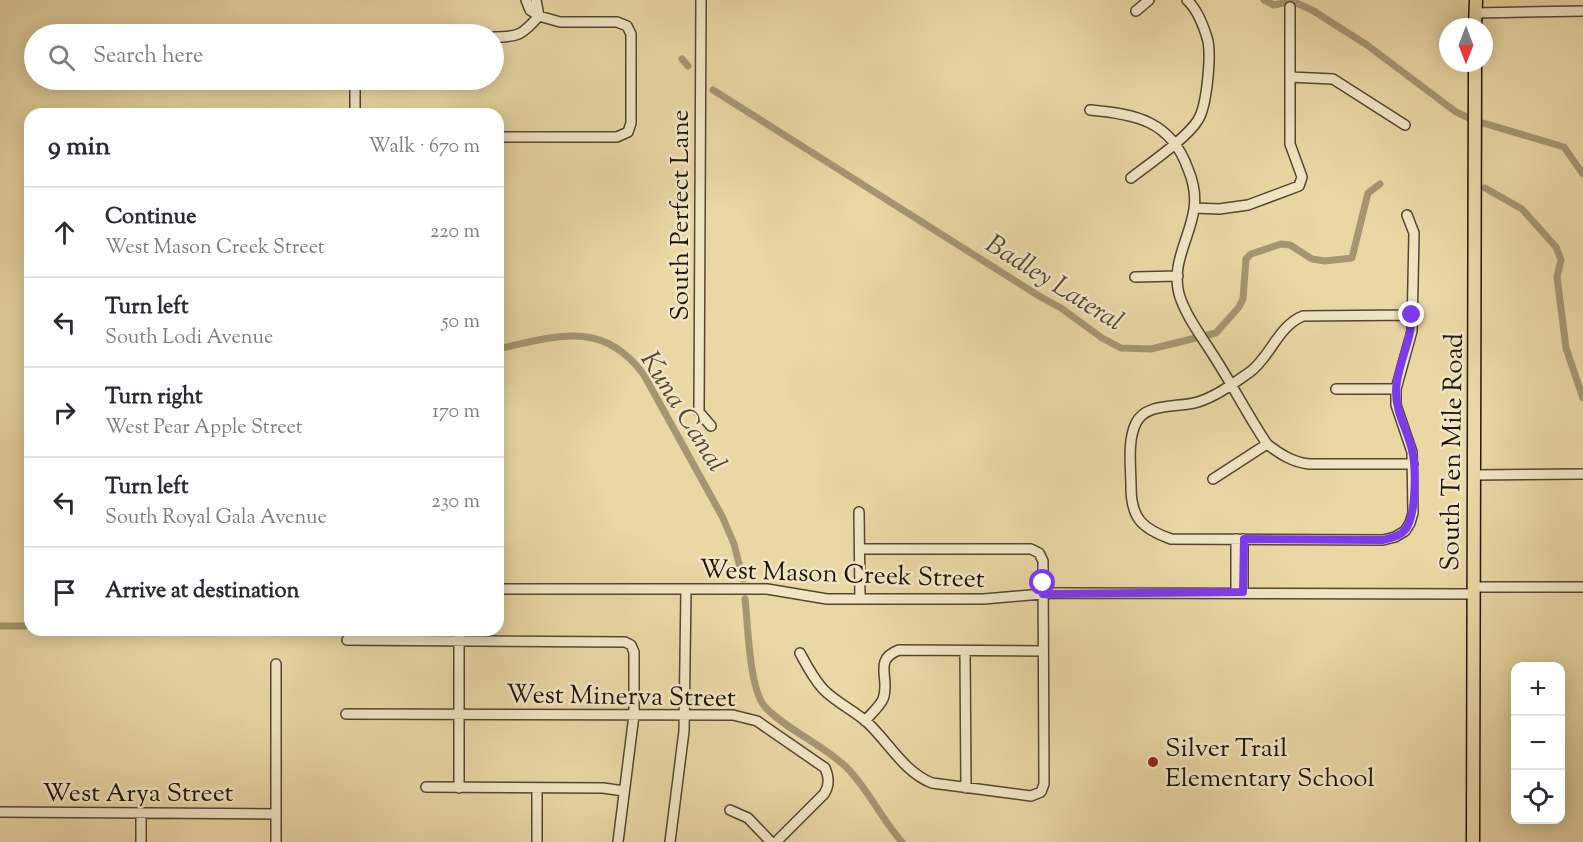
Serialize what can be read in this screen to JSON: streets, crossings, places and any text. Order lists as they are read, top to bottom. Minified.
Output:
{"streets":{"main road":["South Ten Mile Road"],"street":["South Perfect Lane","West Mason Creek Street","West Minerva Street","West Arya Street"]},"crossings":[["South Ten Mile Road","West Mason Creek Street"]],"water":["Badley Lateral","Kuna Canal"],"places":["Silver Trail Elementary School"],"north":"bottom","page":{"search":"Search here","heading":["9 min","Walk · 670 m"],"list":[["Continue","West Mason Creek Street","220 m"],["Turn left","South Lodi Avenue","50 m"],["Turn right","West Pear Apple Street","170 m"],["Turn left","South Royal Gala Avenue","230 m"],"Arrive at destination"],"map_buttons":["+","−"]}}
